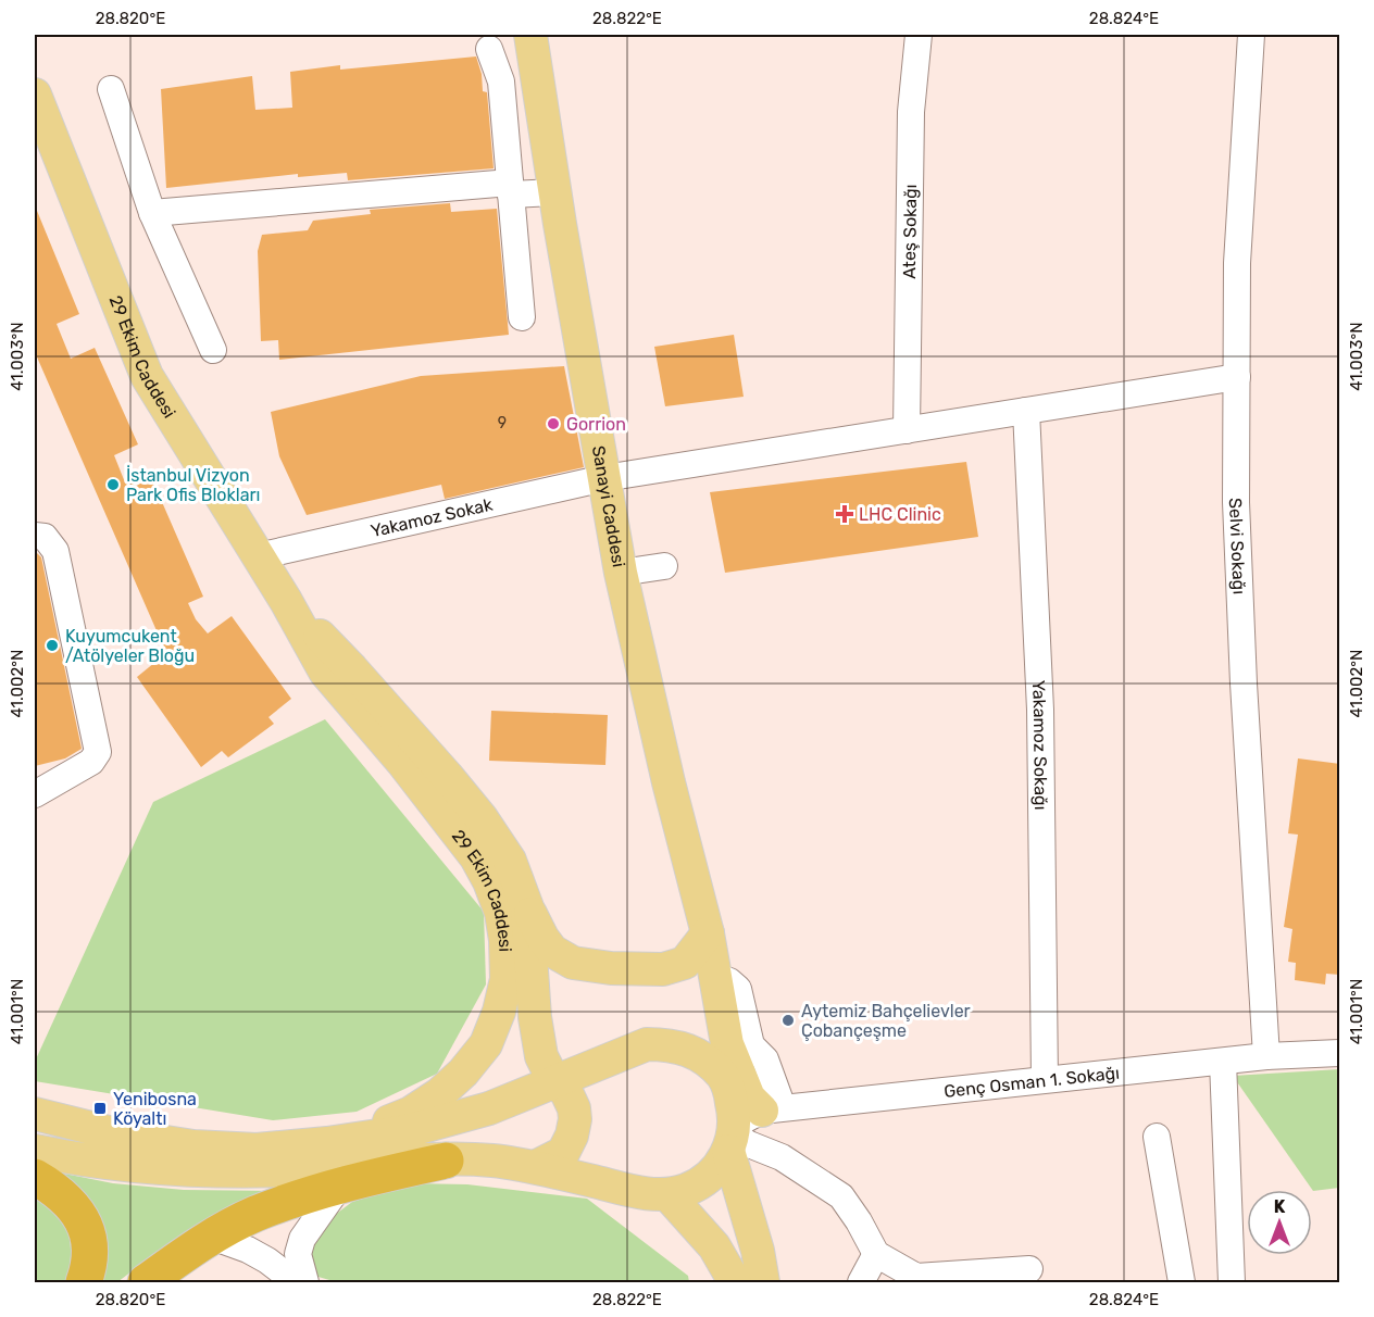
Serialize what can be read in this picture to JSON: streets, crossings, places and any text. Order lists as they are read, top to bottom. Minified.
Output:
{"streets":{"main road":["29 Ekim Caddesi","Sanayi Caddesi"],"street":["Ateş Sokağı","Yakamoz Sokak","Selvi Sokağı","Yakamoz Sokağı","Genç Osman 1. Sokağı"]},"crossings":[["29 Ekim Caddesi","Yakamoz Sokak"],["Sanayi Caddesi","Yakamoz Sokak"],["Sanayi Caddesi","Genç Osman 1. Sokağı"],["Selvi Sokağı","Genç Osman 1. Sokağı"],["Yakamoz Sokağı","Genç Osman 1. Sokağı"]],"places":{"other":["Gorrion","İstanbul Vizyon Park Ofis Blokları","Kuyumcukent /Atölyeler Bloğu","Aytemiz Bahçelievler Çobançeşme"],"health":["LHC Clinic"],"transit":["Yenibosna Köyaltı"]},"house_numbers":["9"],"north":"top","coordinates":["28.820°E","28.822°E","28.824°E","41.003°N","41.002°N","41.001°N"]}
